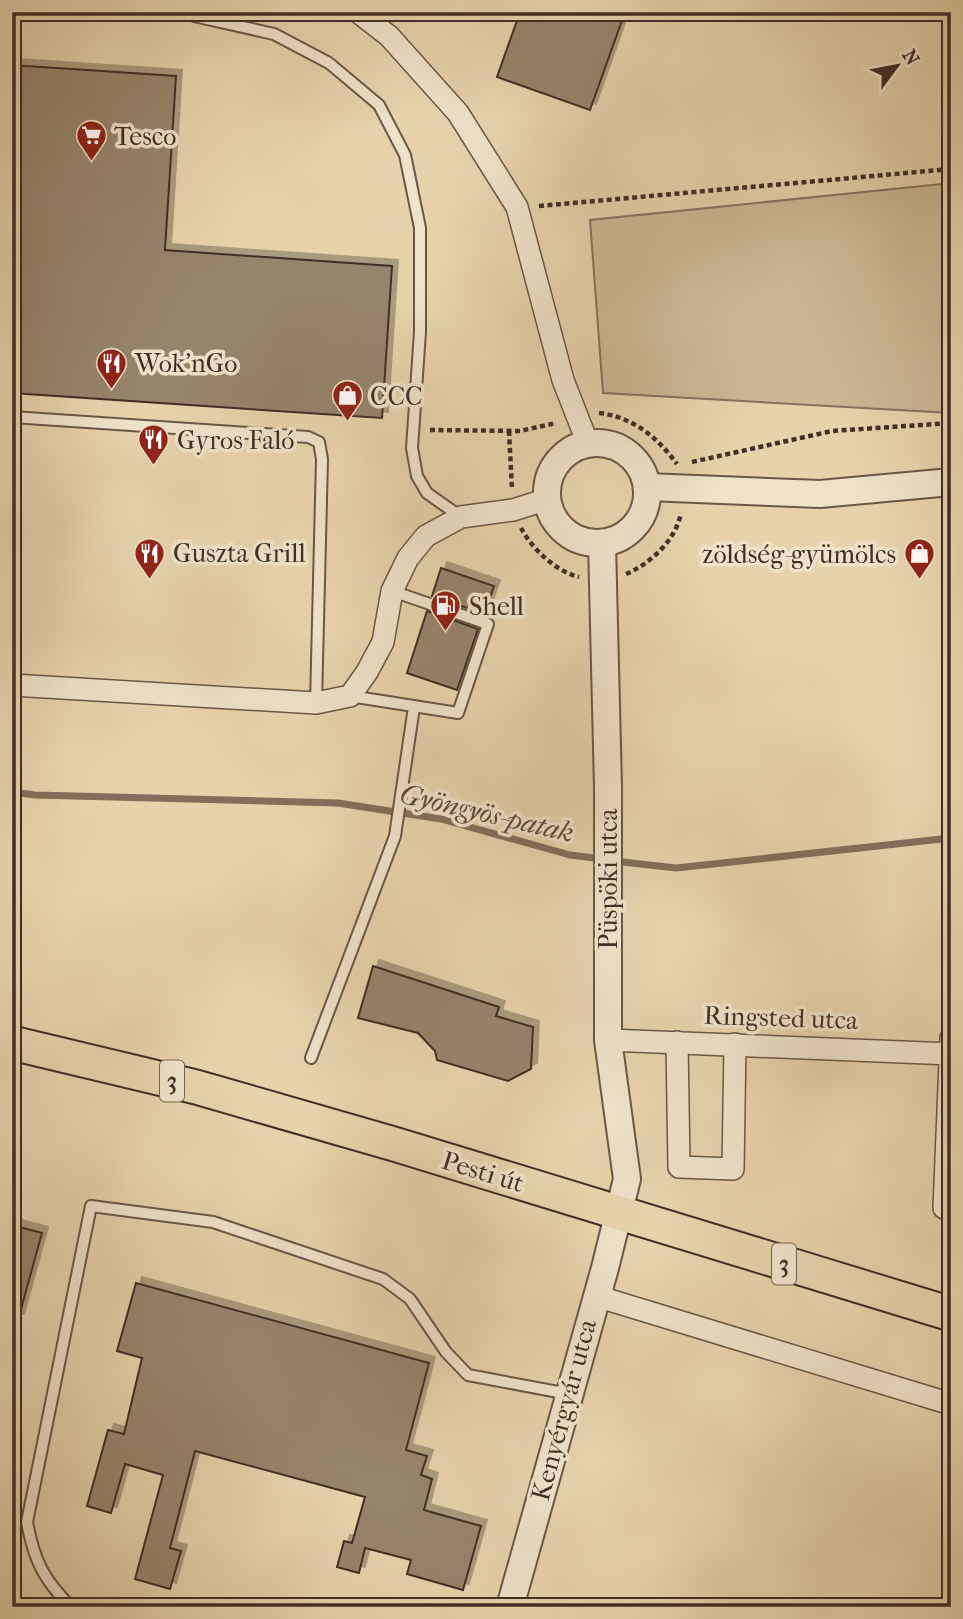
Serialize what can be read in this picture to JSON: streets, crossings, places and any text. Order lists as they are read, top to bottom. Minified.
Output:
{"streets":{"main road":["3","Pesti út"],"street":["Püspöki utca","Ringsted utca","Kenyérgyár utca"]},"crossings":[["Püspöki utca","Ringsted utca"],["Püspöki utca","Pesti út"],["Püspöki utca","Kenyérgyár utca"],["Pesti út","Kenyérgyár utca"]],"water":["Gyöngyös-patak"],"places":{"supermarket":["Tesco"],"restaurant":["Wok'nGo","Gyros Faló","Guszta Grill"],"shop":["CCC","zöldség-gyümölcs"],"fuel station":["Shell"]},"north":"top right"}
